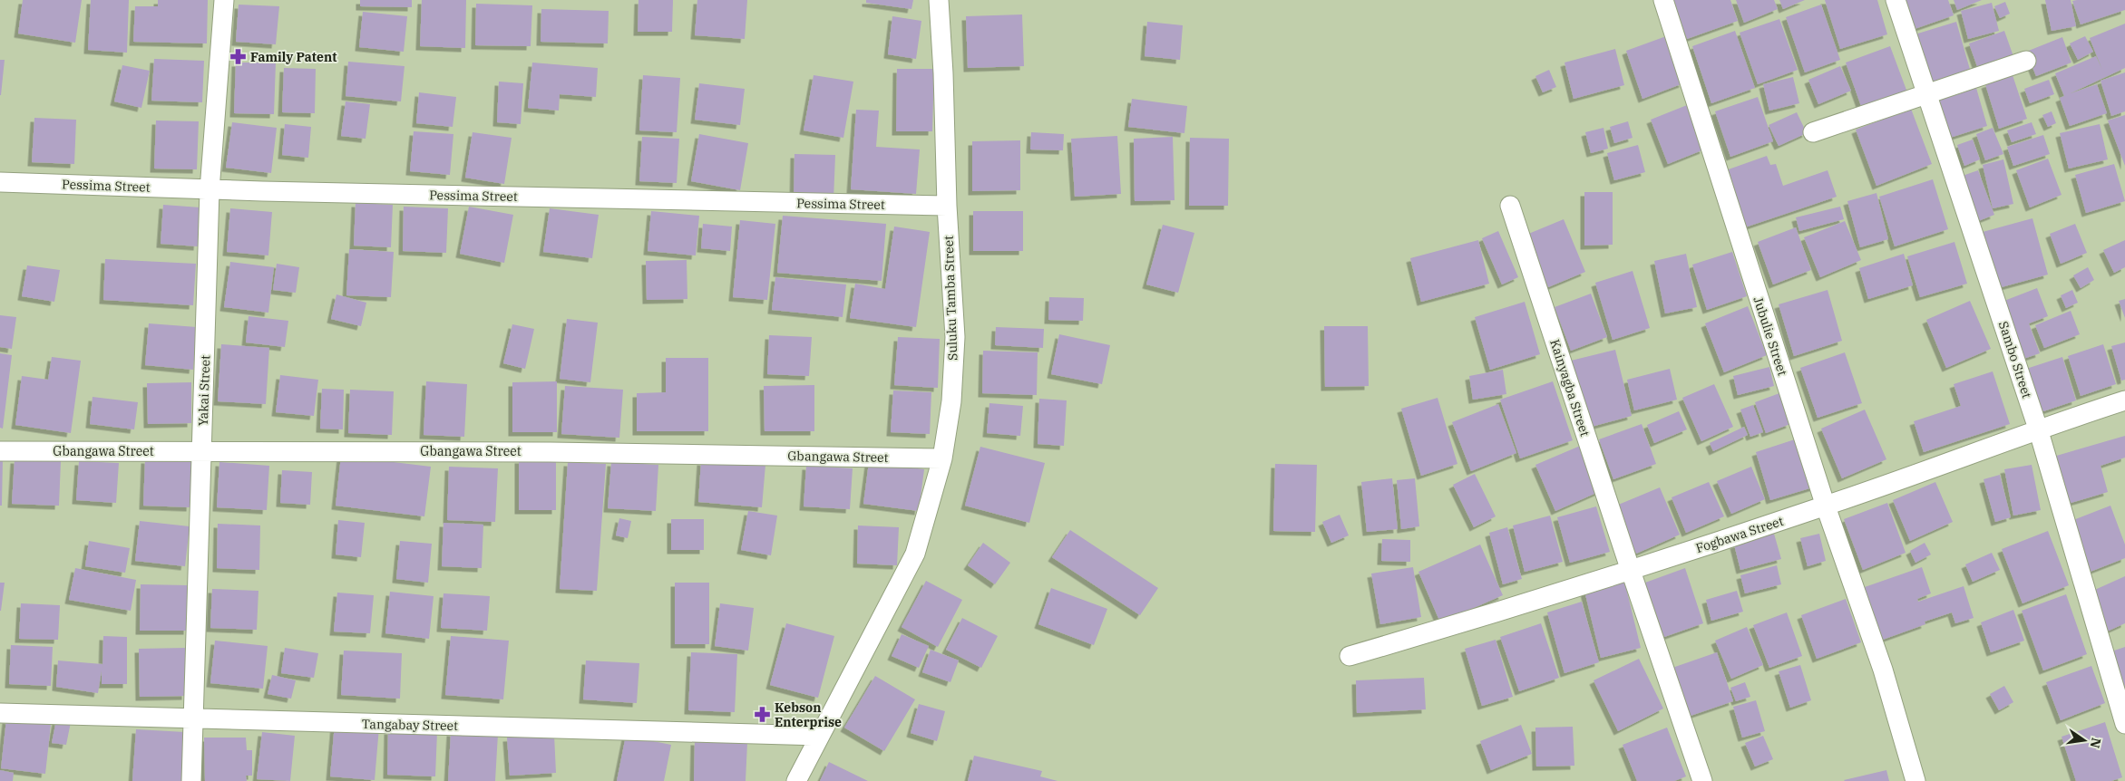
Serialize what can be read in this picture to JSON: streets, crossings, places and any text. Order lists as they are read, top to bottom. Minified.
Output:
{"streets":{"street":["Pessima Street","Suluku Tamba Street","Jubulie Street","Sambo Street","Kainyagba Street","Yakai Street","Gbangawa Street","Fogbawa Street","Tangabay Street"]},"crossings":[["Pessima Street","Suluku Tamba Street"],["Pessima Street","Yakai Street"],["Suluku Tamba Street","Gbangawa Street"],["Suluku Tamba Street","Tangabay Street"],["Jubulie Street","Fogbawa Street"],["Sambo Street","Fogbawa Street"],["Kainyagba Street","Fogbawa Street"],["Yakai Street","Gbangawa Street"],["Yakai Street","Tangabay Street"]],"places":{"pharmacy":["Family Patent","Kebson Enterprise"]},"north":"right"}
